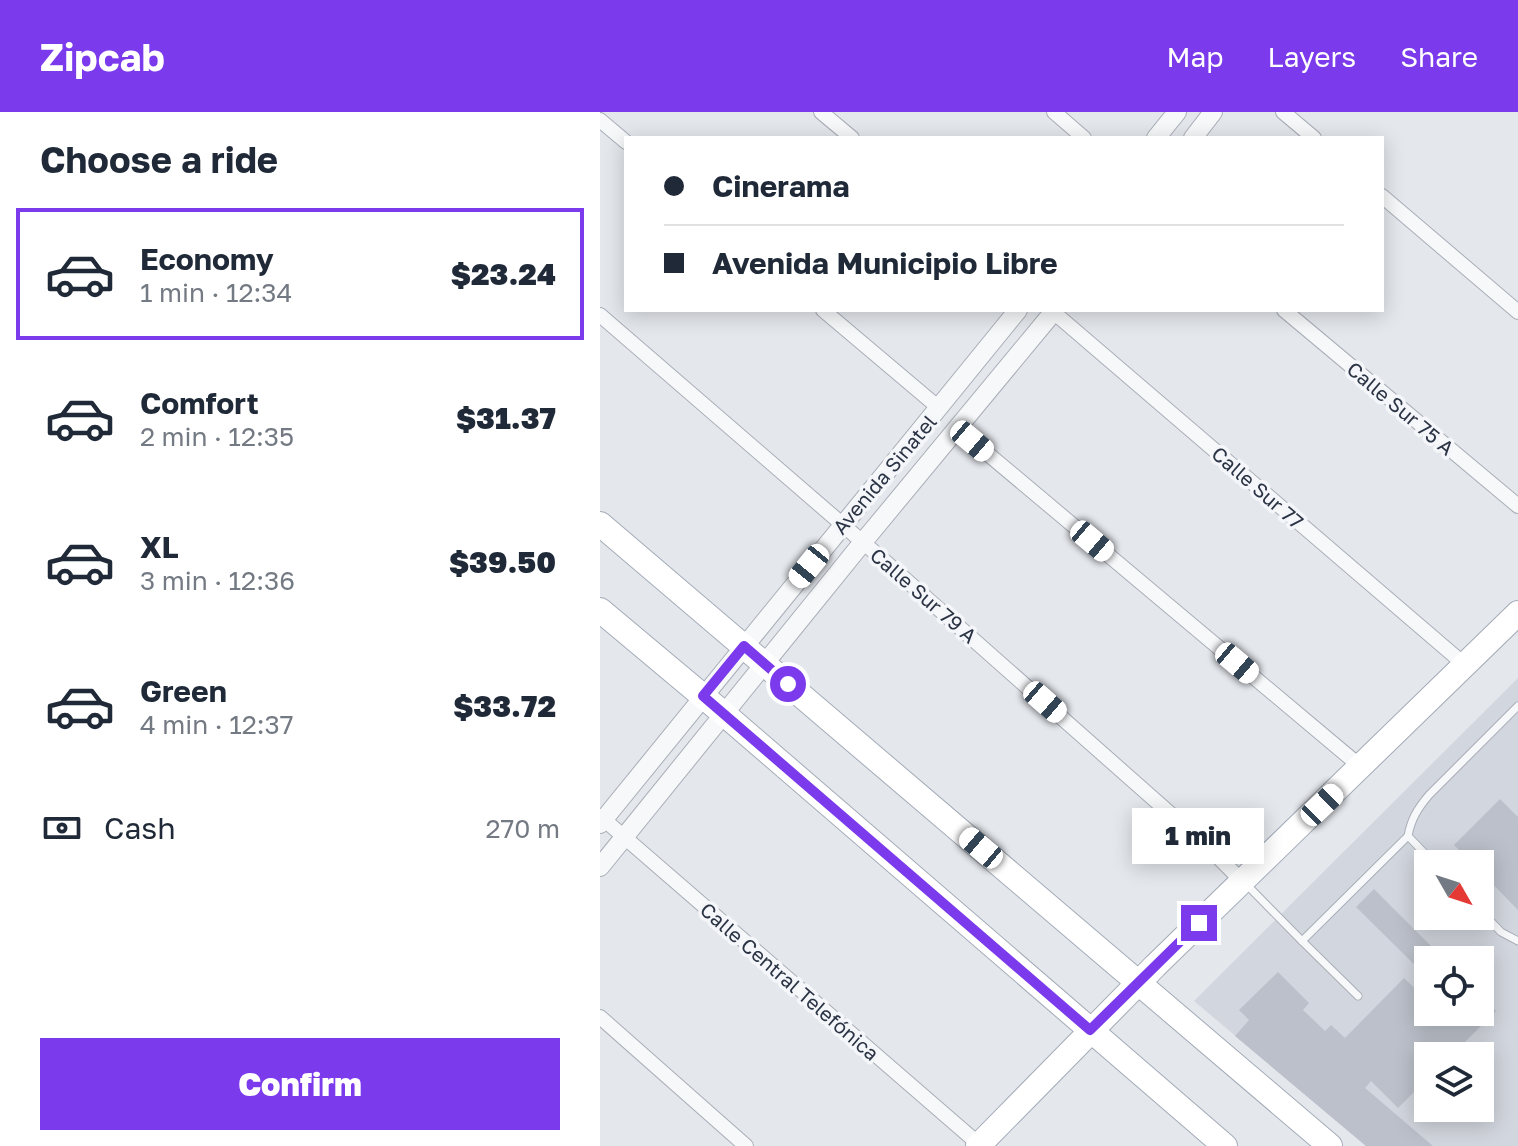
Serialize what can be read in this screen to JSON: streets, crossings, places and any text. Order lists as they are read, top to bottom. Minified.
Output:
{"streets":{"street":["Calle Sur 75 A","Avenida Sinatel","Calle Sur 77","Calle Sur 79 A","Calle Central Telefónica"]},"crossings":[["Avenida Sinatel","Calle Sur 79 A"],["Avenida Sinatel","Calle Central Telefónica"]],"north":"bottom right","page":{"header":"Zipcab","nav":["Map","Layers","Share"],"heading":"Choose a ride","banner":["Cinerama","Avenida Municipio Libre"],"list":[{"name":"Economy","note":"1 min · 12:34","value":"$23.24"},{"name":"Comfort","note":"2 min · 12:35","value":"$31.37"},{"name":"XL","note":"3 min · 12:36","value":"$39.50"},{"name":"Green","note":"4 min · 12:37","value":"$33.72"}],"pay":["Cash","270 m"],"bubble":"1 min","buttons":"Confirm"}}
